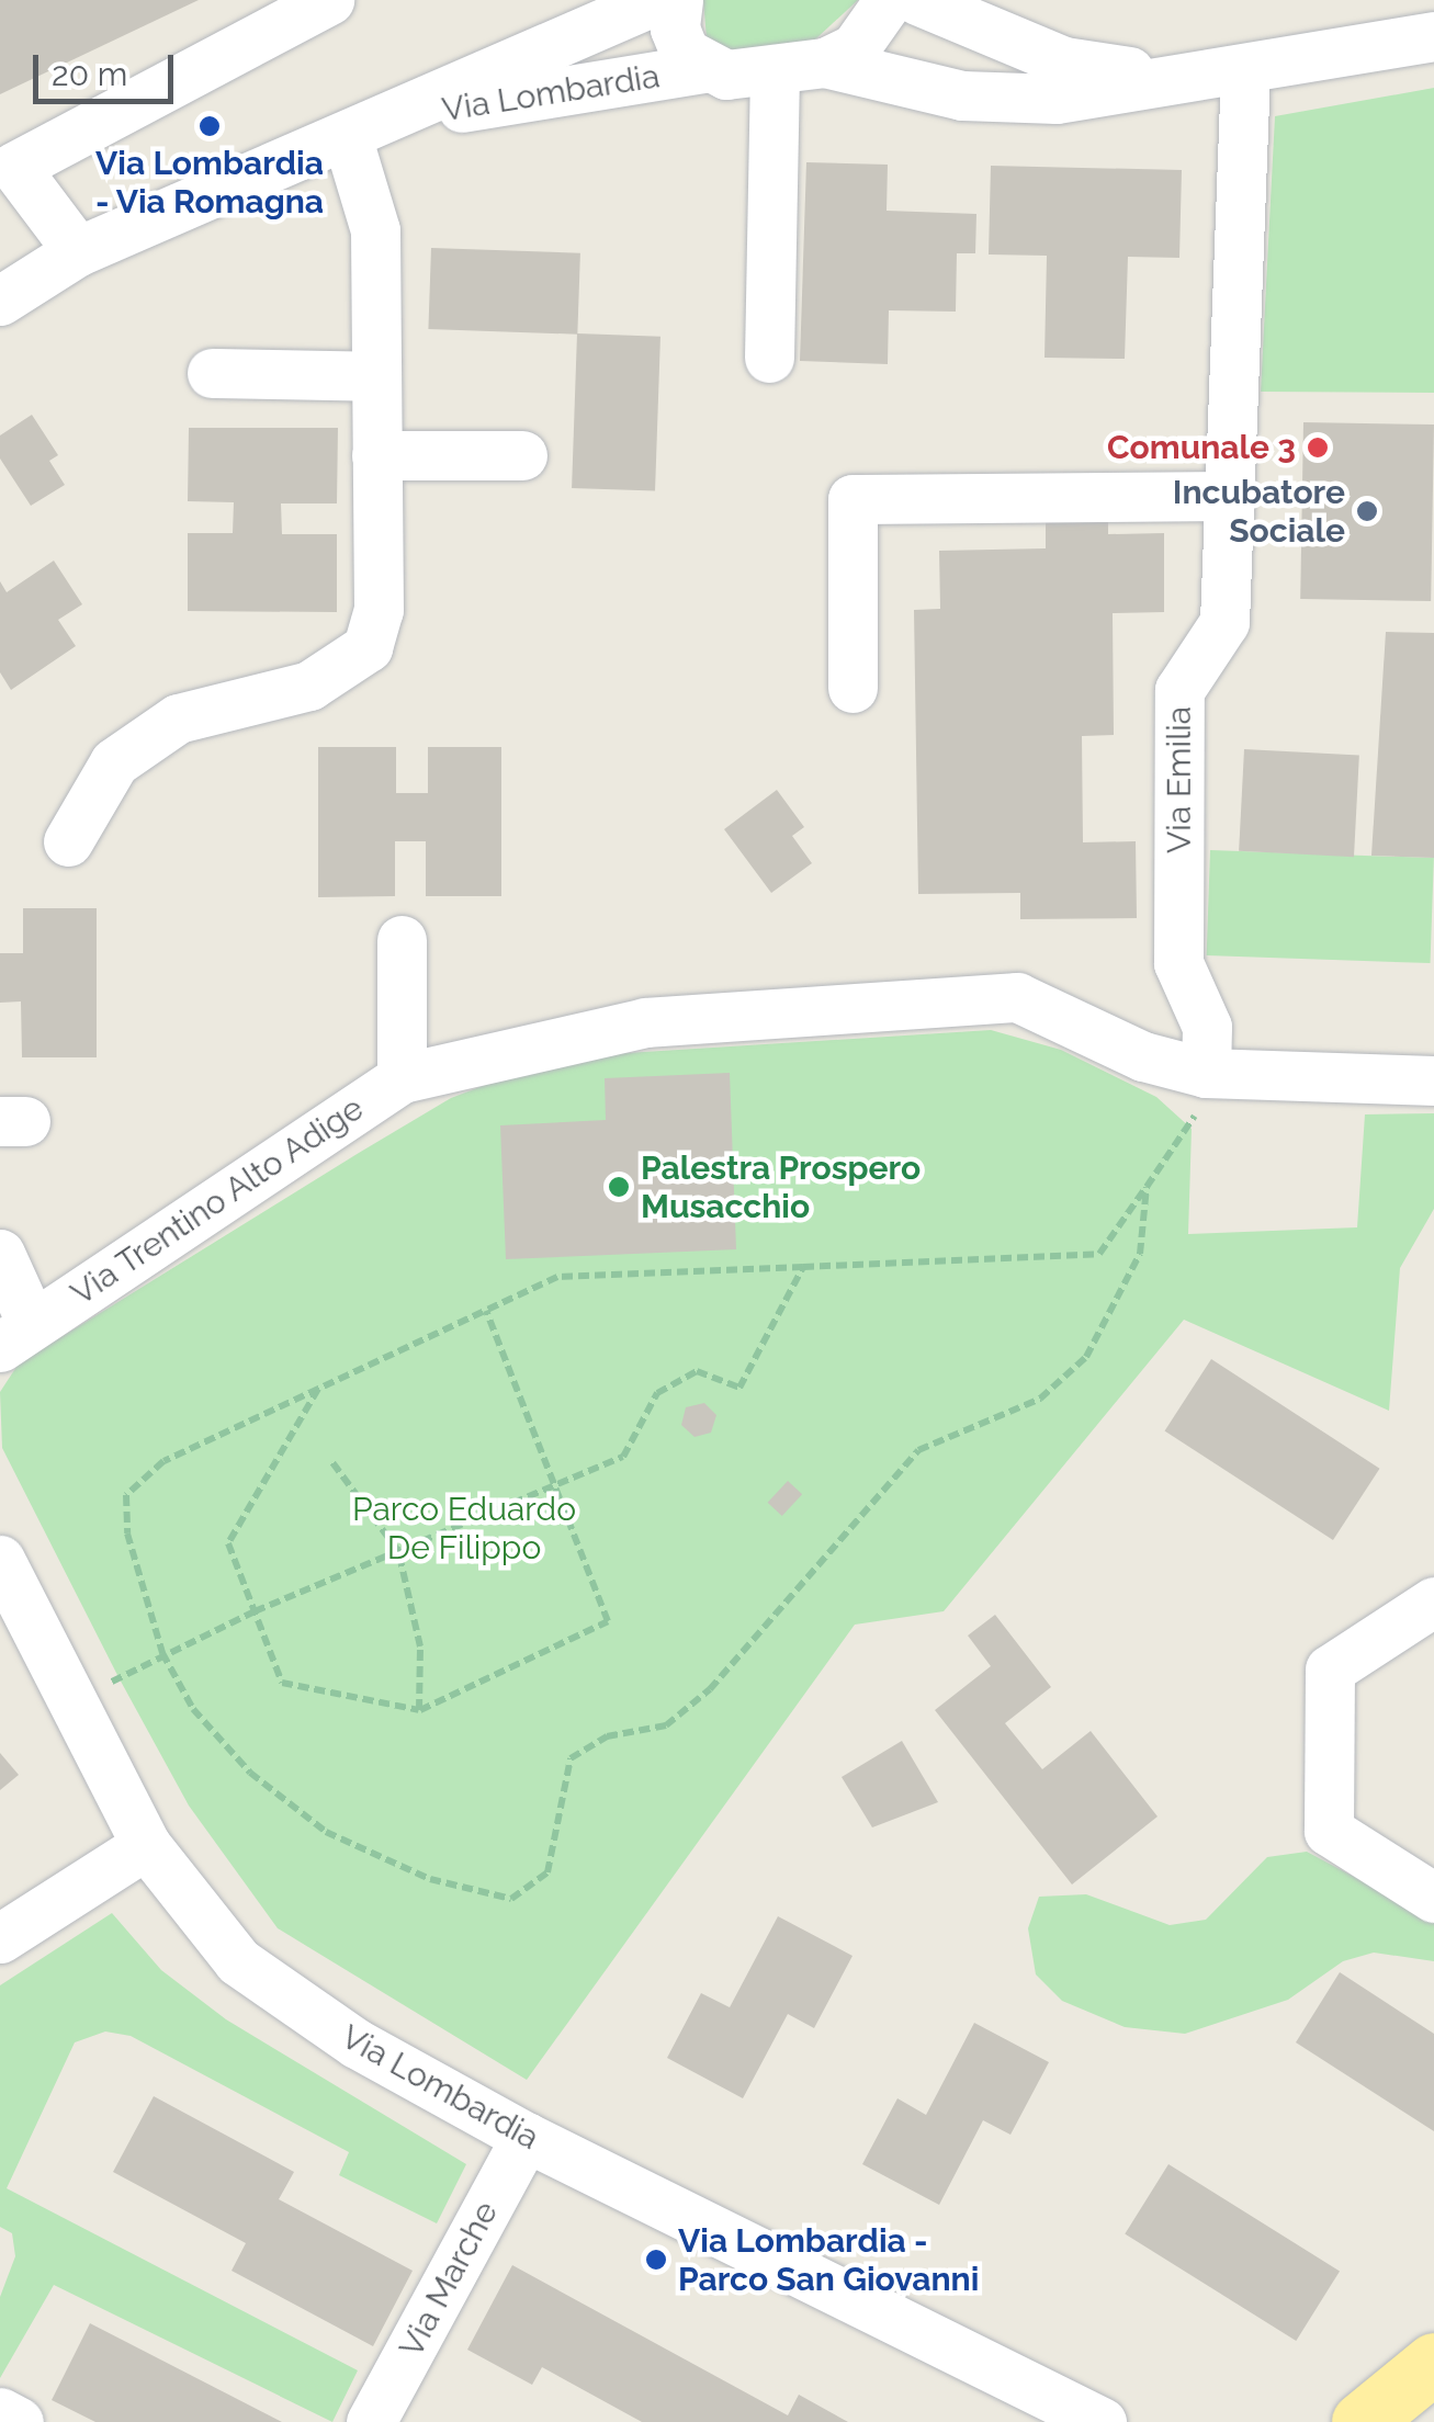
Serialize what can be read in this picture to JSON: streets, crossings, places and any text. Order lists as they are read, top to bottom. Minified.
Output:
{"streets":{"street":["Via Lombardia","Via Emilia","Via Trentino Alto Adige","Via Marche"]},"crossings":[["Via Lombardia","Via Marche"],["Via Emilia","Via Trentino Alto Adige"]],"parks":["Parco Eduardo De Filippo"],"places":["Via Lombardia - Via Romagna","Comunale 3","Incubatore Sociale","Palestra Prospero Musacchio","Via Lombardia - Parco San Giovanni"],"scale_bar":"20 m"}
